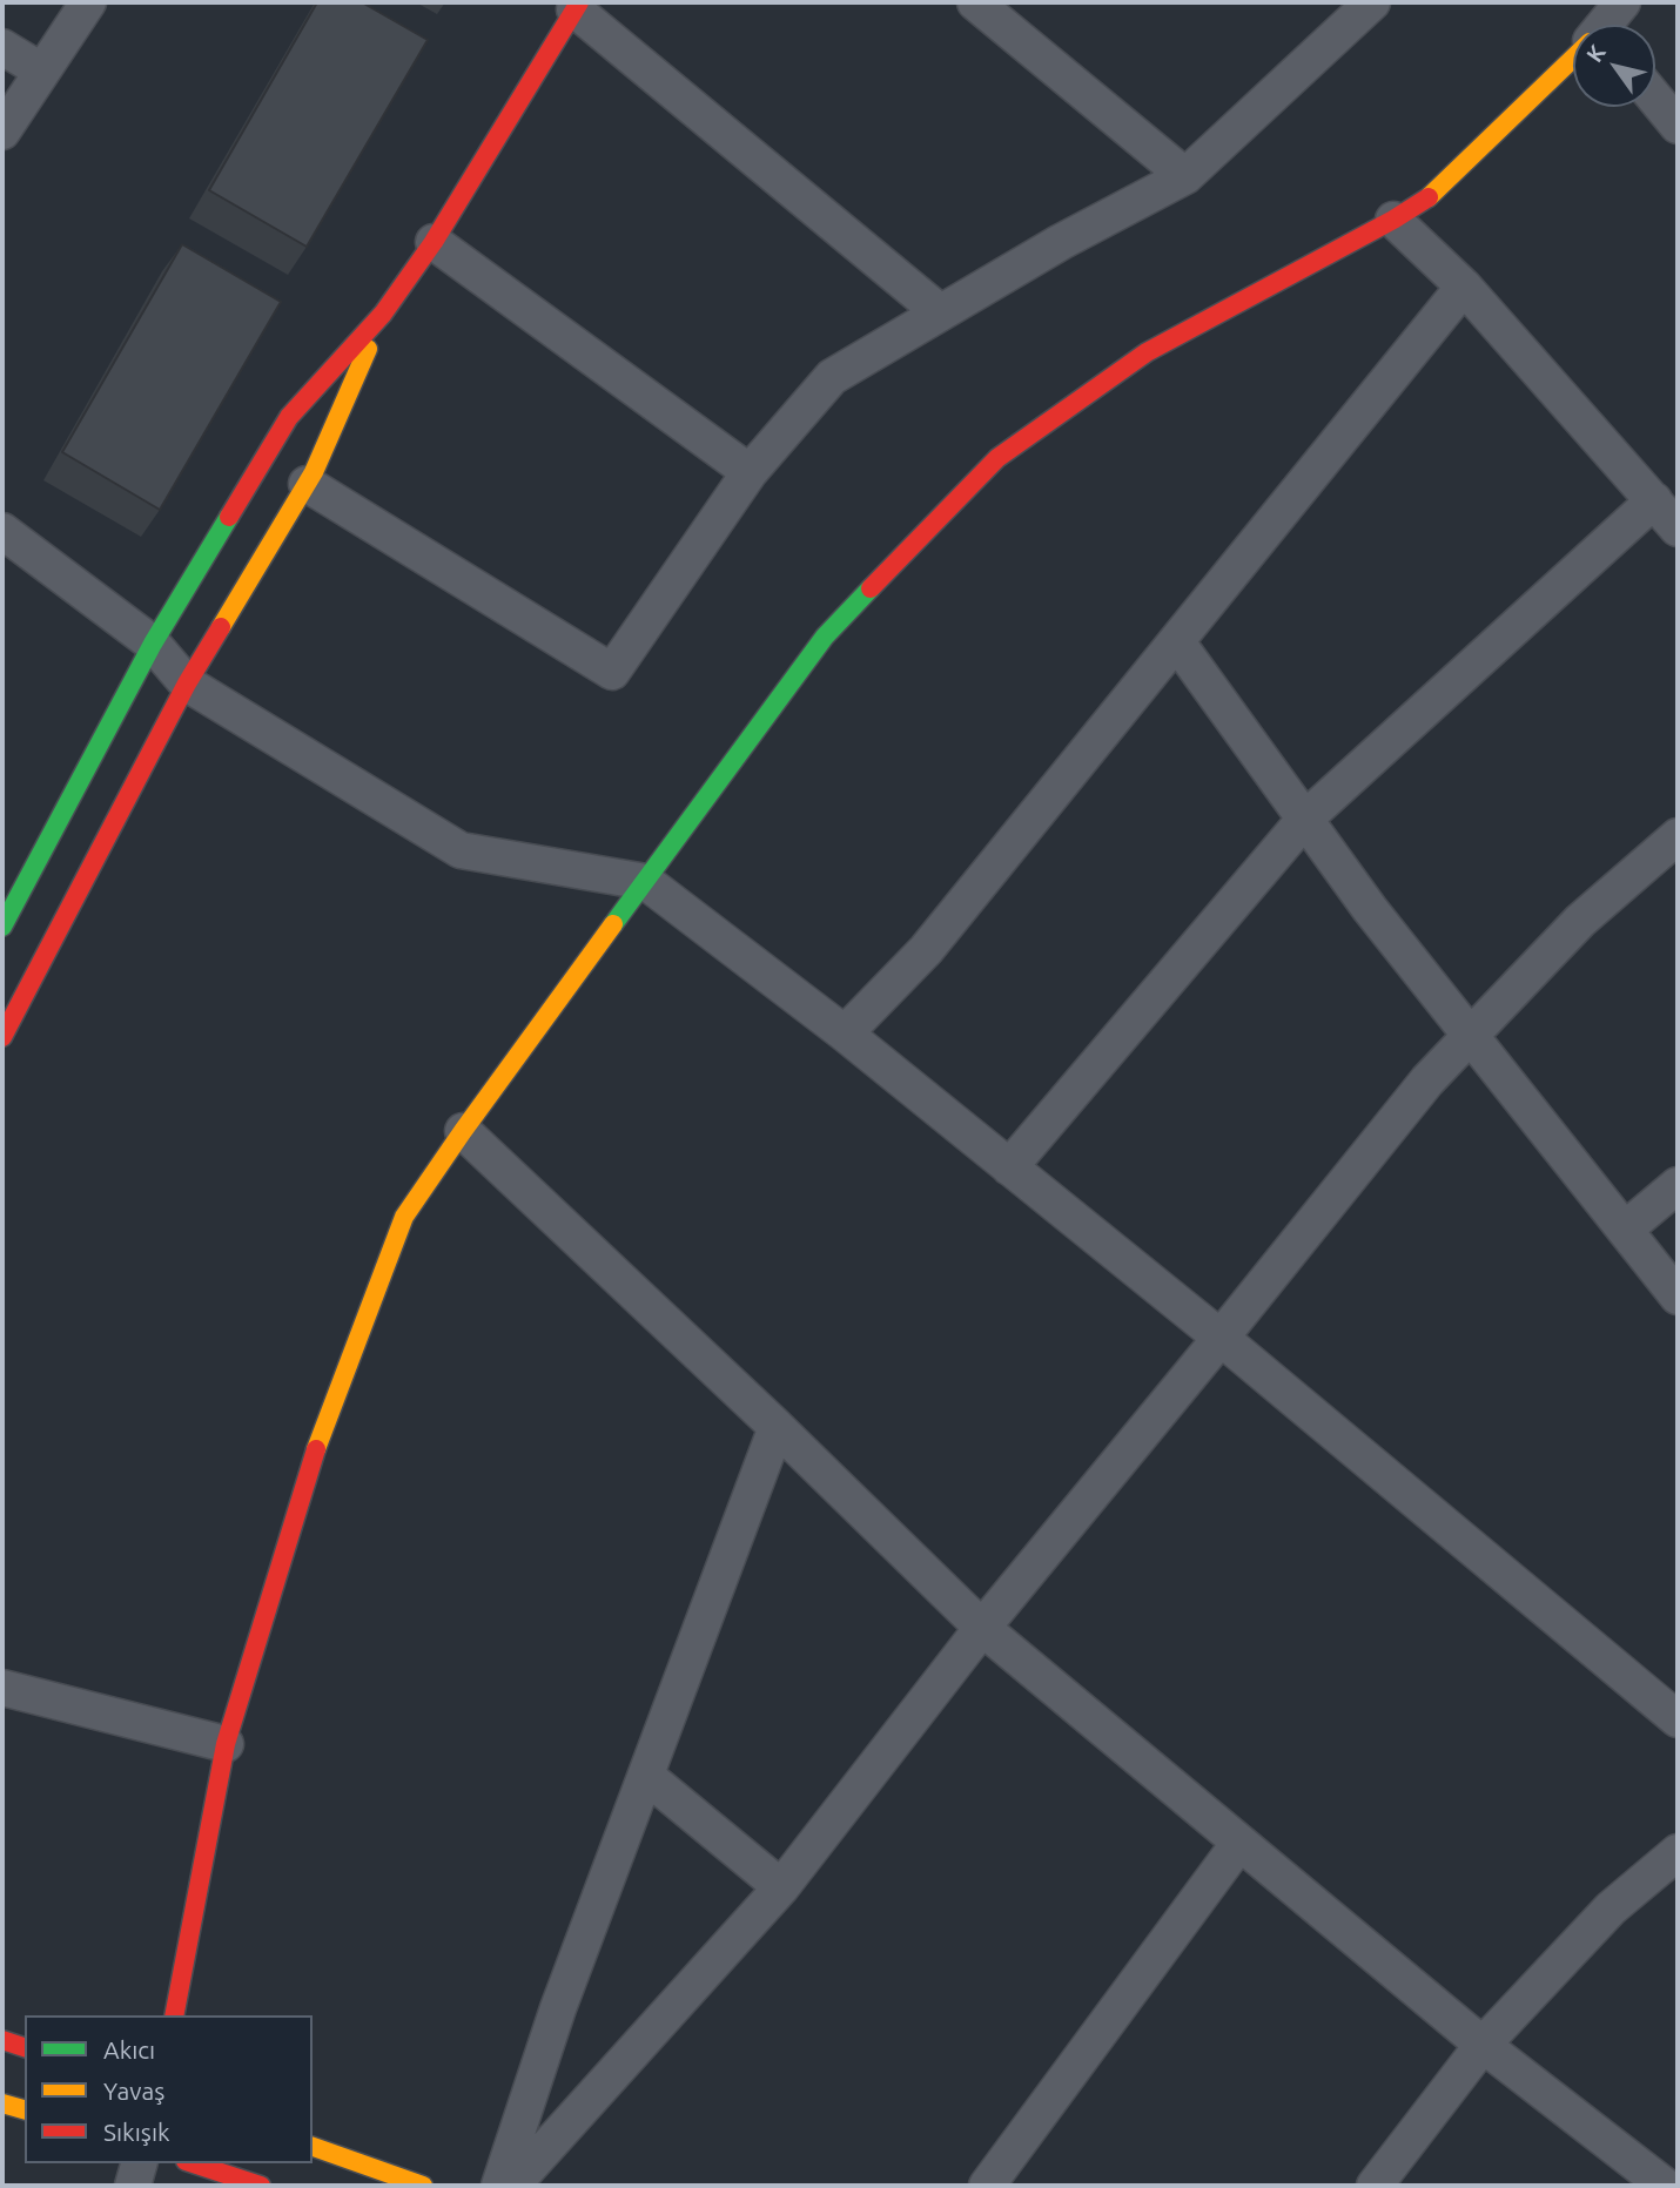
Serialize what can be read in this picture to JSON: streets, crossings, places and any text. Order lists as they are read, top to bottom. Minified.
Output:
{"legend":["Akıcı","Yavaş","Sıkışık"],"north":"top left"}
